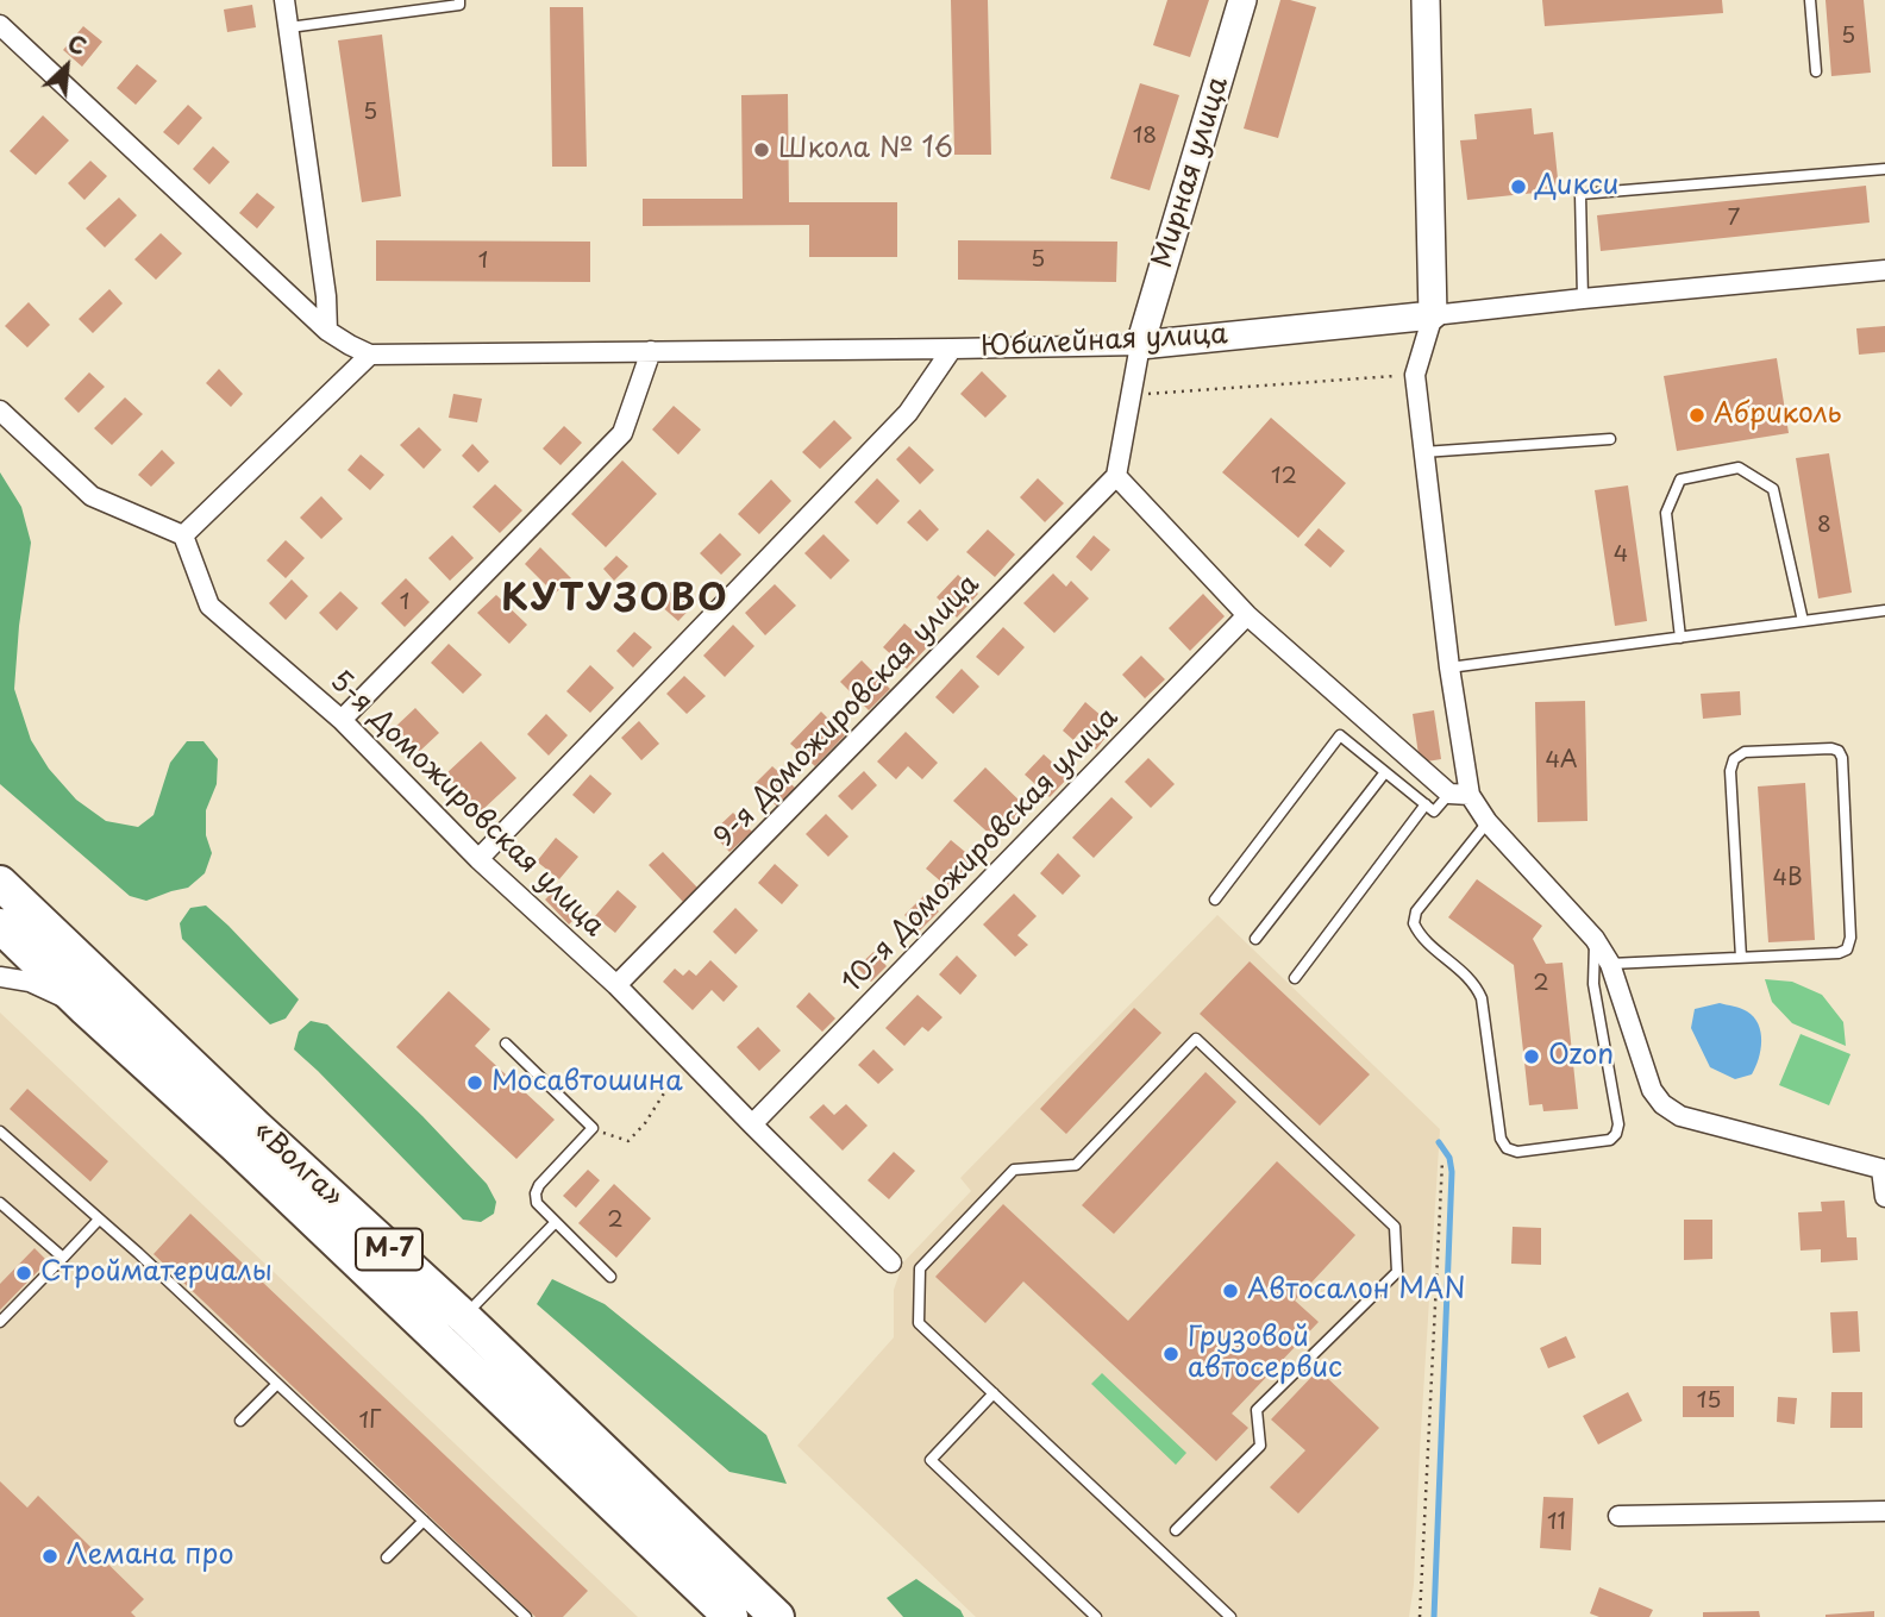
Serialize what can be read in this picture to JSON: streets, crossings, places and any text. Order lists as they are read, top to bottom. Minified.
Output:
{"streets":{"highway":["«Волга»","М-7"],"street":["Мирная улица","Юбилейная улица","9-я Доможировская улица","5-я Доможировская улица","10-я Доможировская улица"]},"crossings":[["Мирная улица","Юбилейная улица"],["9-я Доможировская улица","5-я Доможировская улица"],["5-я Доможировская улица","10-я Доможировская улица"]],"districts":["КУТУЗОВО"],"places":["Школа № 16","Дикси","Абриколь","Ozon","Мосавтошина","Стройматериалы","Автосалон MAN","Грузовой автосервис","Лемана про"],"house_numbers":["5","5","18","7","5","1","12","8","4","1","4А","4В","2","2","15","1Г","11"],"north":"top right"}
